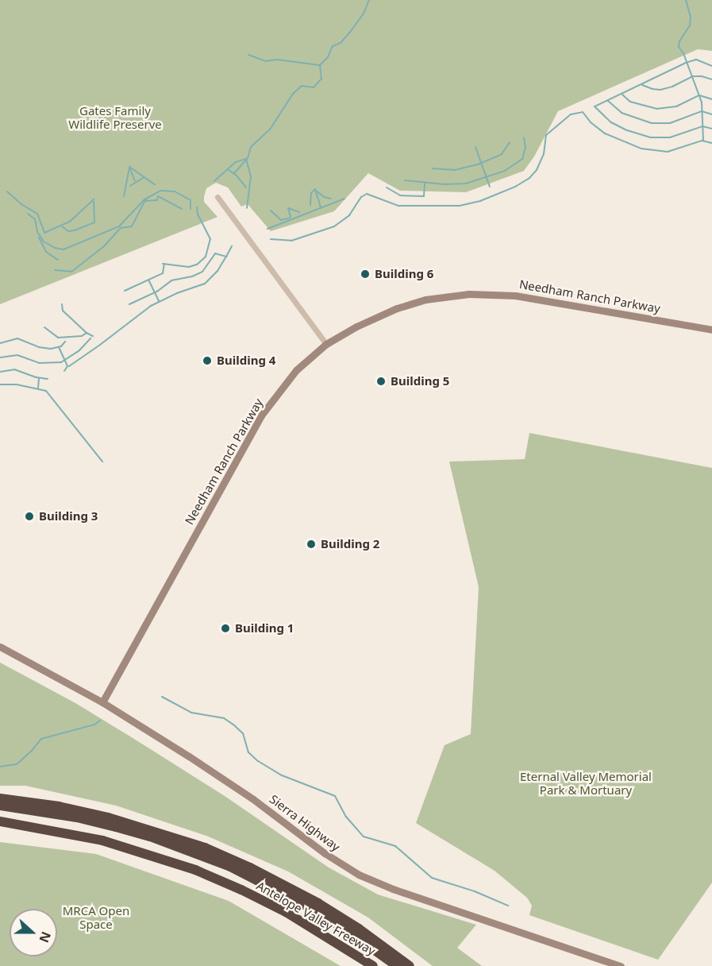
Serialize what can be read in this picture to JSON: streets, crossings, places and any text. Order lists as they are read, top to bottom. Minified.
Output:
{"streets":{"highway":["Antelope Valley Freeway"],"street":["Needham Ranch Parkway","Sierra Highway"]},"crossings":[["Needham Ranch Parkway","Sierra Highway"]],"parks":["Gates Family Wildlife Preserve","Eternal Valley Memorial Park & Mortuary","MRCA Open Space"],"places":["Building 6","Building 4","Building 5","Building 3","Building 2","Building 1"],"north":"right"}
